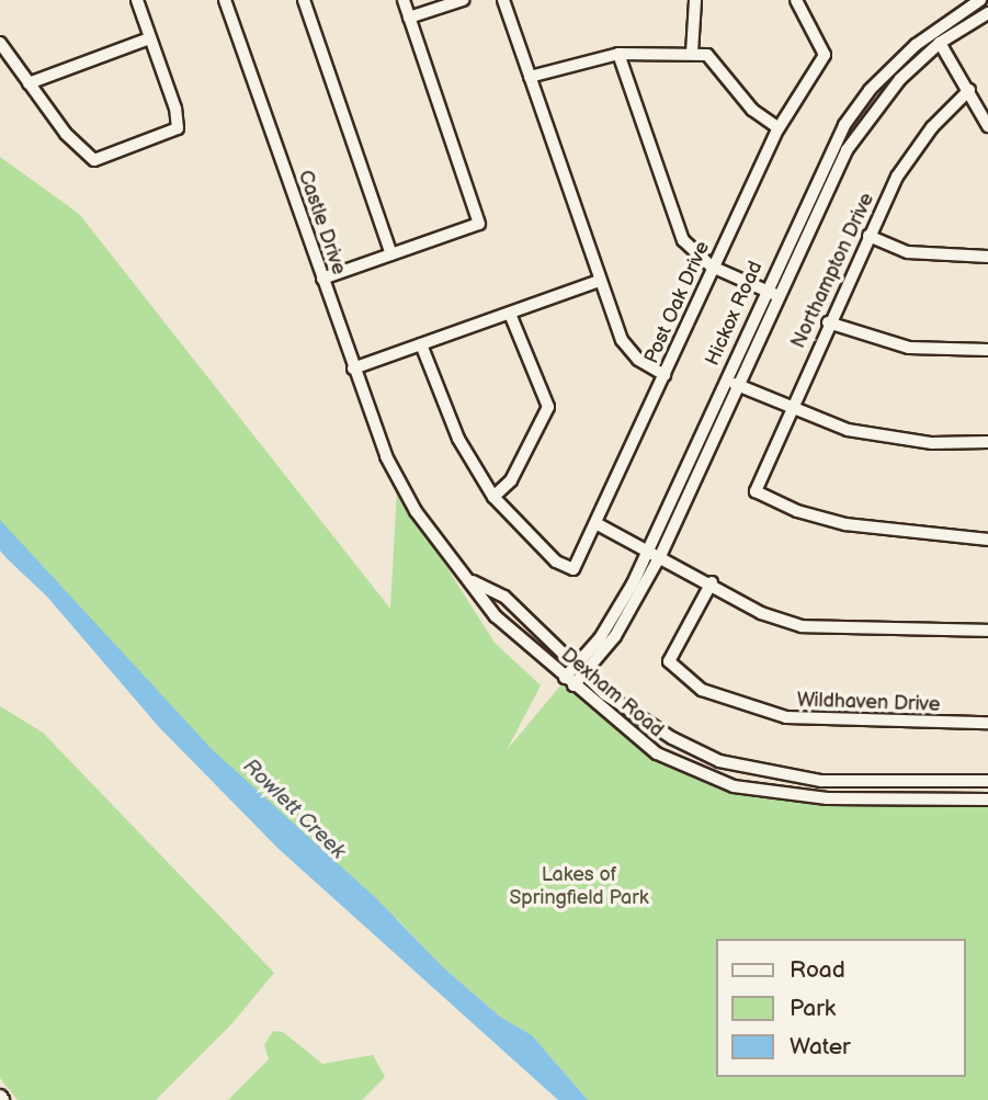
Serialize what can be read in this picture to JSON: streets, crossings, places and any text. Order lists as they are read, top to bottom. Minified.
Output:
{"streets":{"street":["Castle Drive","Northampton Drive","Post Oak Drive","Hickox Road","Dexham Road","Wildhaven Drive"]},"crossings":[["Castle Drive","Dexham Road"],["Hickox Road","Dexham Road"]],"water":["Rowlett Creek"],"parks":["Lakes of Springfield Park"],"legend":["Road","Park","Water"]}
